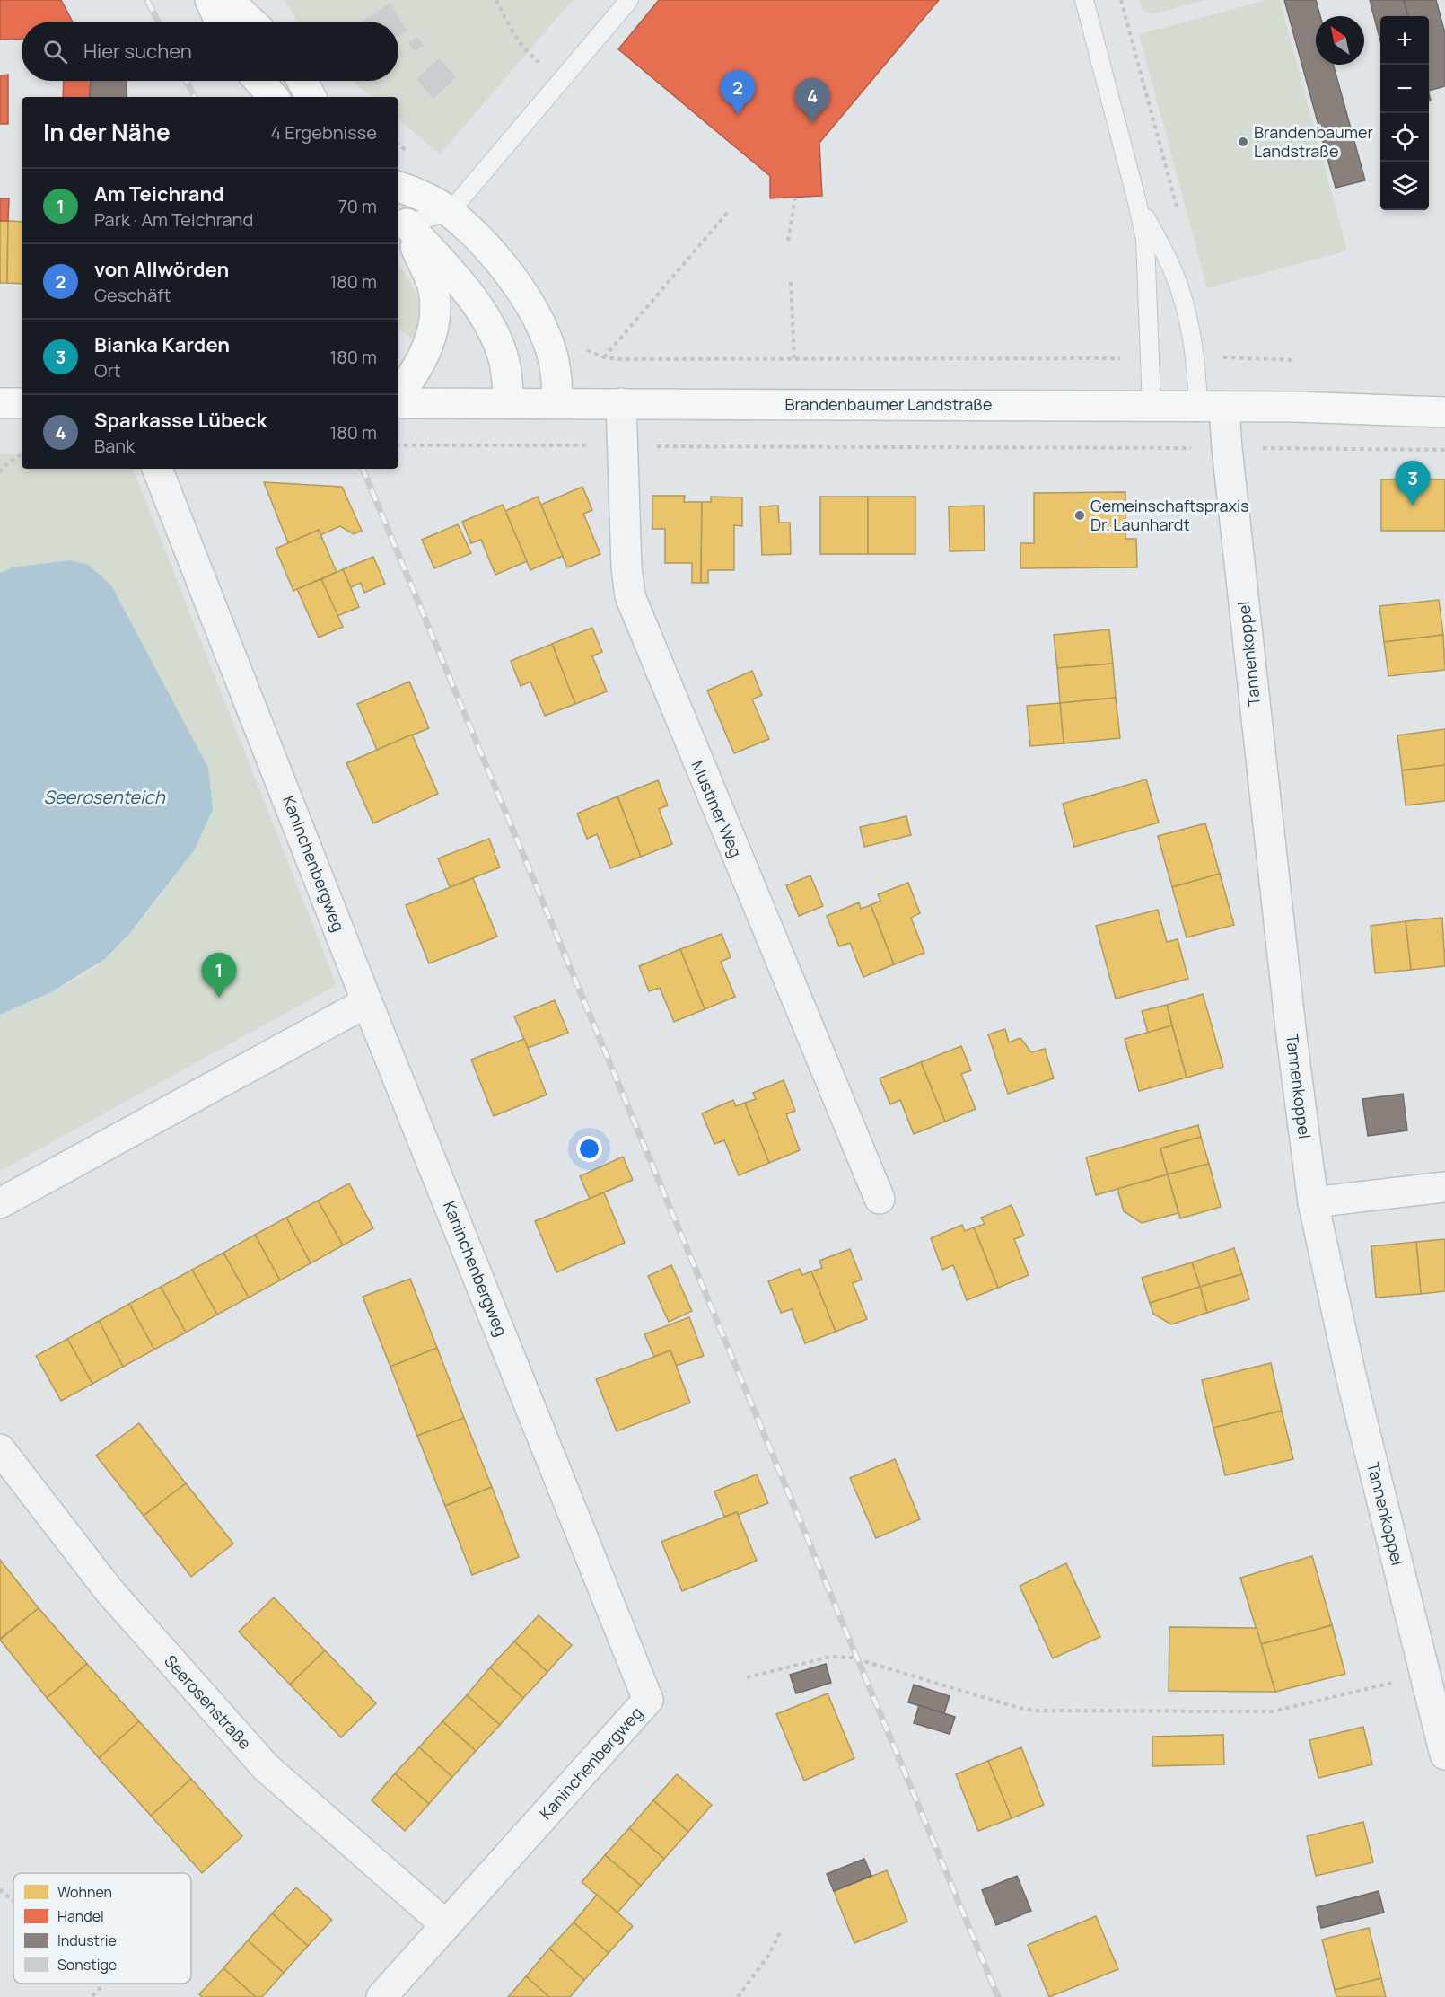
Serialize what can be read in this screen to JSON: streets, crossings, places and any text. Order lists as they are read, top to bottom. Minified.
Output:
{"streets":{"main road":["Brandenbaumer Landstraße"],"street":["Tannenkoppel","Mustiner Weg","Kaninchenbergweg","Seerosenstraße"]},"crossings":[["Brandenbaumer Landstraße","Tannenkoppel"],["Brandenbaumer Landstraße","Mustiner Weg"],["Kaninchenbergweg","Seerosenstraße"]],"water":["Seerosenteich"],"places":["Brandenbaumer Landstraße","Gemeinschaftspraxis Dr. Launhardt"],"legend":["Wohnen","Handel","Industrie","Sonstige"],"north":"top left","page":{"map_buttons":["+","−"],"search":"Hier suchen","pins":["2","4","3","1"],"heading":["In der Nähe","4 Ergebnisse"],"list":[{"mark":"1","name":"Am Teichrand","note":"Park · Am Teichrand","value":"70 m"},{"mark":"2","name":"von Allwörden","note":"Geschäft","value":"180 m"},{"mark":"3","name":"Bianka Karden","note":"Ort","value":"180 m"},{"mark":"4","name":"Sparkasse Lübeck","note":"Bank","value":"180 m"}]}}
